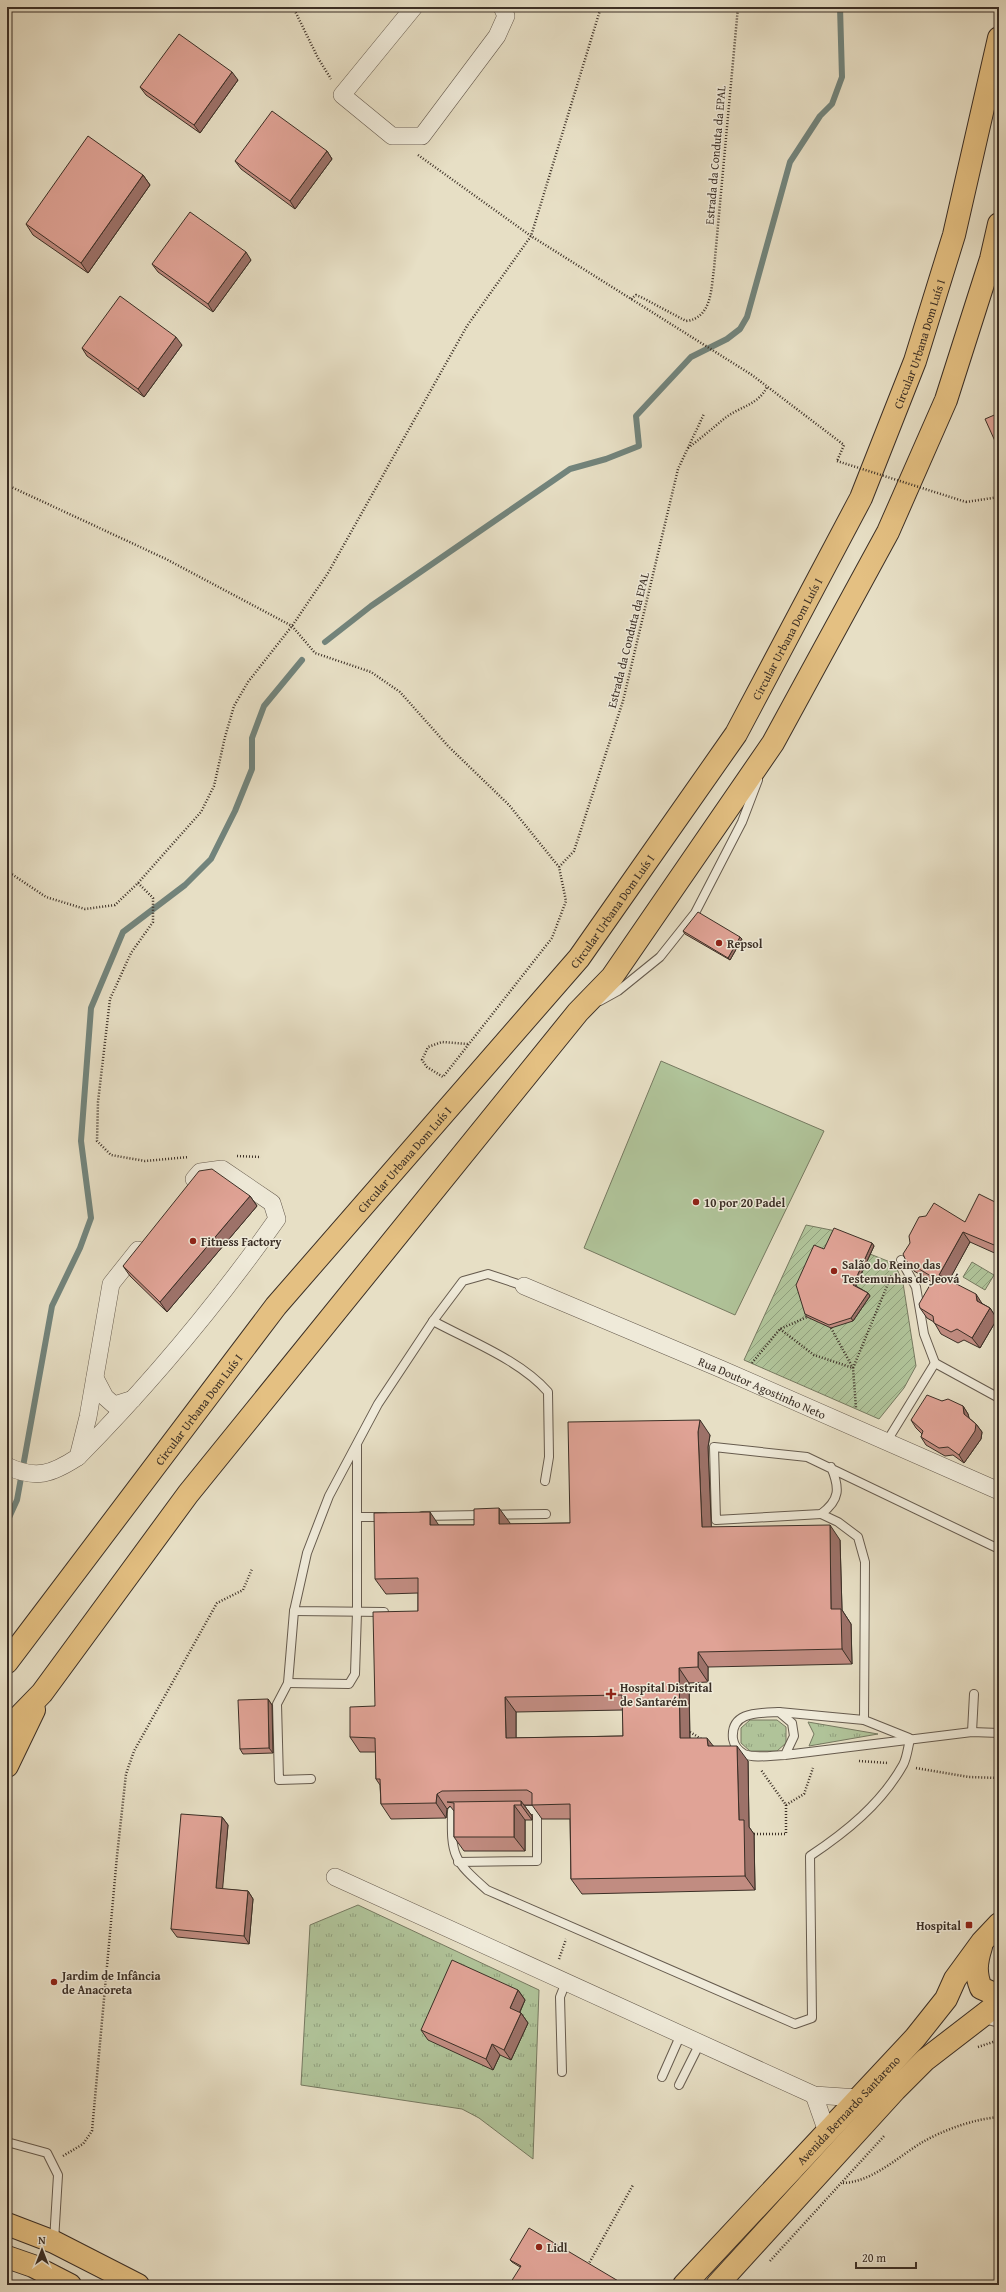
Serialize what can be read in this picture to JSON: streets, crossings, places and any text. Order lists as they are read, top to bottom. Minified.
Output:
{"streets":{"main road":["Circular Urbana Dom Luís I","Avenida Bernardo Santareno"],"street":["Rua Doutor Agostinho Neto"],"path":["Estrada da Conduta da EPAL"]},"places":{"other":["Repsol","10 por 20 Padel","Fitness Factory","Salão do Reino das Testemunhas de Jeová","Jardim de Infância de Anacoreta","Lidl"],"health":["Hospital Distrital de Santarém"],"transit":["Hospital"]},"scale_bar":"20 m","north":"top"}
